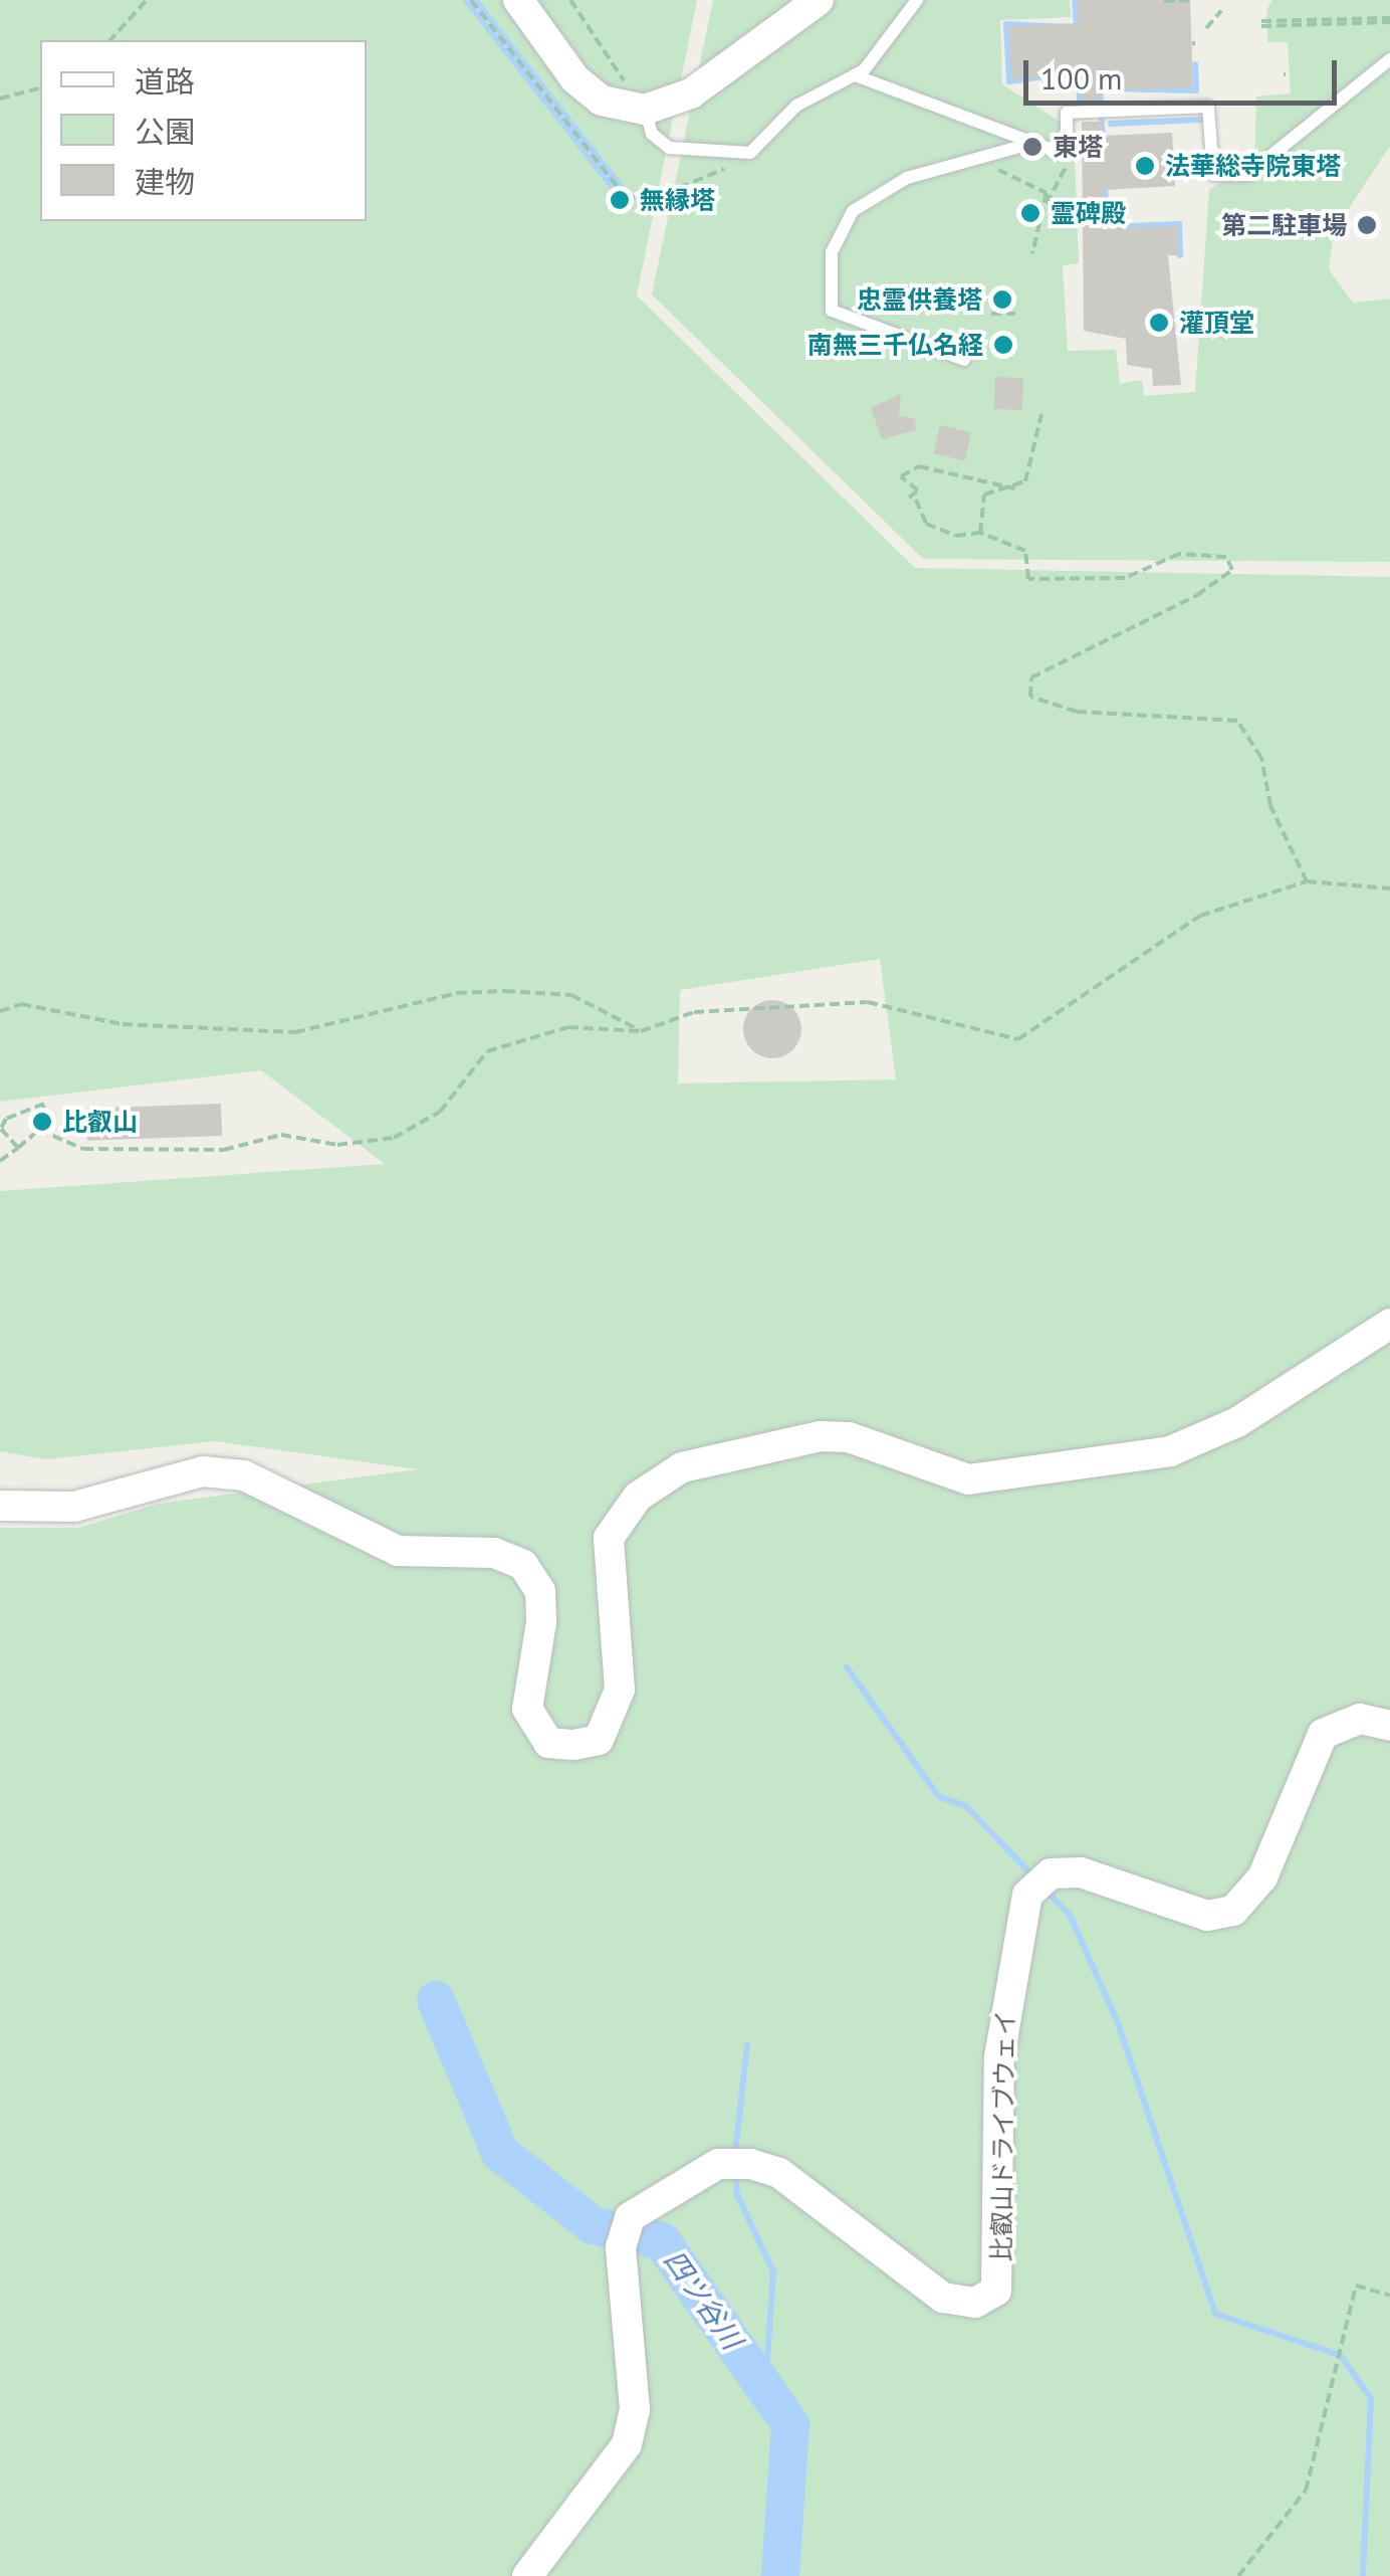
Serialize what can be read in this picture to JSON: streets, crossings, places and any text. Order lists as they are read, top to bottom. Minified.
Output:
{"streets":{"street":["比叡山ドライブウェイ"]},"water":["四ツ谷川"],"places":["東塔","法華総寺院東塔","無縁塔","霊碑殿","第二駐車場","忠霊供養塔","灌頂堂","南無三千仏名経","比叡山"],"legend":["道路","公園","建物"],"scale_bar":"100 m"}
